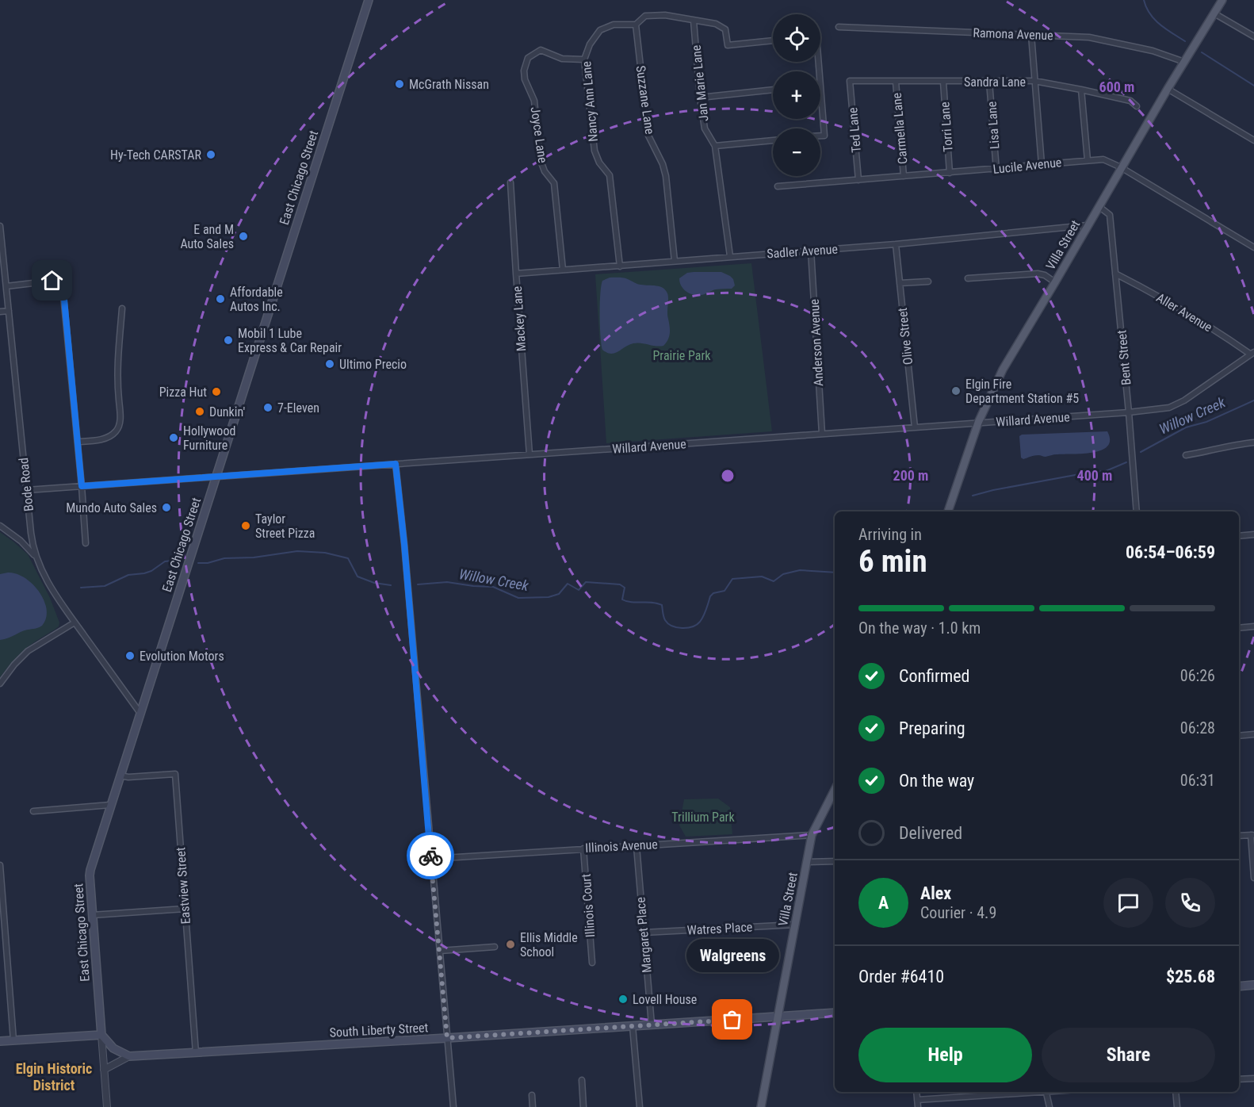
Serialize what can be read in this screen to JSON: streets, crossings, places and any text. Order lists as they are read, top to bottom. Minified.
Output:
{"streets":{"main road":["East Chicago Street","Villa Street","South Liberty Street"],"street":["Ramona Avenue","Sandra Lane","Jan Marie Lane","Suzzane Lane","Nancy Ann Lane","Lisa Lane","Torri Lane","Carmella Lane","Ted Lane","Joyce Lane","Lucile Avenue","Sadler Avenue","Aller Avenue","Mackey Lane","Olive Street","Anderson Avenue","Bent Street","Willard Avenue","Bode Road","Illinois Avenue","Eastview Street","Illinois Court","Watres Place","Margaret Place"]},"crossings":[["Ramona Avenue","Villa Street"],["Sandra Lane","Lisa Lane"],["Sandra Lane","Torri Lane"],["Sandra Lane","Carmella Lane"],["Sandra Lane","Ted Lane"],["Jan Marie Lane","Sadler Avenue"],["Suzzane Lane","Nancy Ann Lane"],["Suzzane Lane","Sadler Avenue"],["Nancy Ann Lane","Joyce Lane"],["Nancy Ann Lane","Sadler Avenue"],["Lisa Lane","Lucile Avenue"],["Torri Lane","Lucile Avenue"],["Carmella Lane","Lucile Avenue"],["Ted Lane","Lucile Avenue"],["Joyce Lane","Sadler Avenue"],["Lucile Avenue","Villa Street"],["East Chicago Street","Willard Avenue"],["East Chicago Street","Bode Road"],["East Chicago Street","Eastview Street"],["Villa Street","Sadler Avenue"],["Villa Street","Bent Street"],["Villa Street","Willard Avenue"],["Villa Street","Illinois Avenue"],["Villa Street","Watres Place"],["Villa Street","South Liberty Street"],["Sadler Avenue","Mackey Lane"],["Sadler Avenue","Olive Street"],["Sadler Avenue","Anderson Avenue"],["Aller Avenue","Bent Street"],["Aller Avenue","Willard Avenue"],["Mackey Lane","Willard Avenue"],["Olive Street","Willard Avenue"],["Anderson Avenue","Willard Avenue"],["Bent Street","Willard Avenue"],["Willard Avenue","Bode Road"],["Illinois Avenue","Illinois Court"],["Illinois Avenue","Margaret Place"],["Eastview Street","South Liberty Street"],["Watres Place","Margaret Place"],["Margaret Place","South Liberty Street"]],"districts":["Elgin Historic District"],"water":["Willow Creek"],"parks":["Prairie Park","Trillium Park"],"places":["McGrath Nissan","Hy-Tech CARSTAR","E and M Auto Sales","Affordable Autos Inc.","Mobil 1 Lube Express & Car Repair","Ultimo Precio","Elgin Fire Department Station #5","Pizza Hut","7-Eleven","Dunkin'","Hollywood Furniture","Mundo Auto Sales","Taylor Street Pizza","Evolution Motors","Ellis Middle School","Lovell House","Walgreens"],"page":{"map_buttons":["+","−"],"heading":["6 min","Arriving in","06:54–06:59"],"panel":["Alex","Courier · 4.9","Order #6410","$25.68"],"bar":"On the way · 1.0 km","list":[["Confirmed","06:26"],["Preparing","06:28"],["On the way","06:31"],"Delivered"],"round":"A","bubble":"Walgreens","buttons":["Help","Share"]},"rings":["600 m","200 m","400 m"]}
